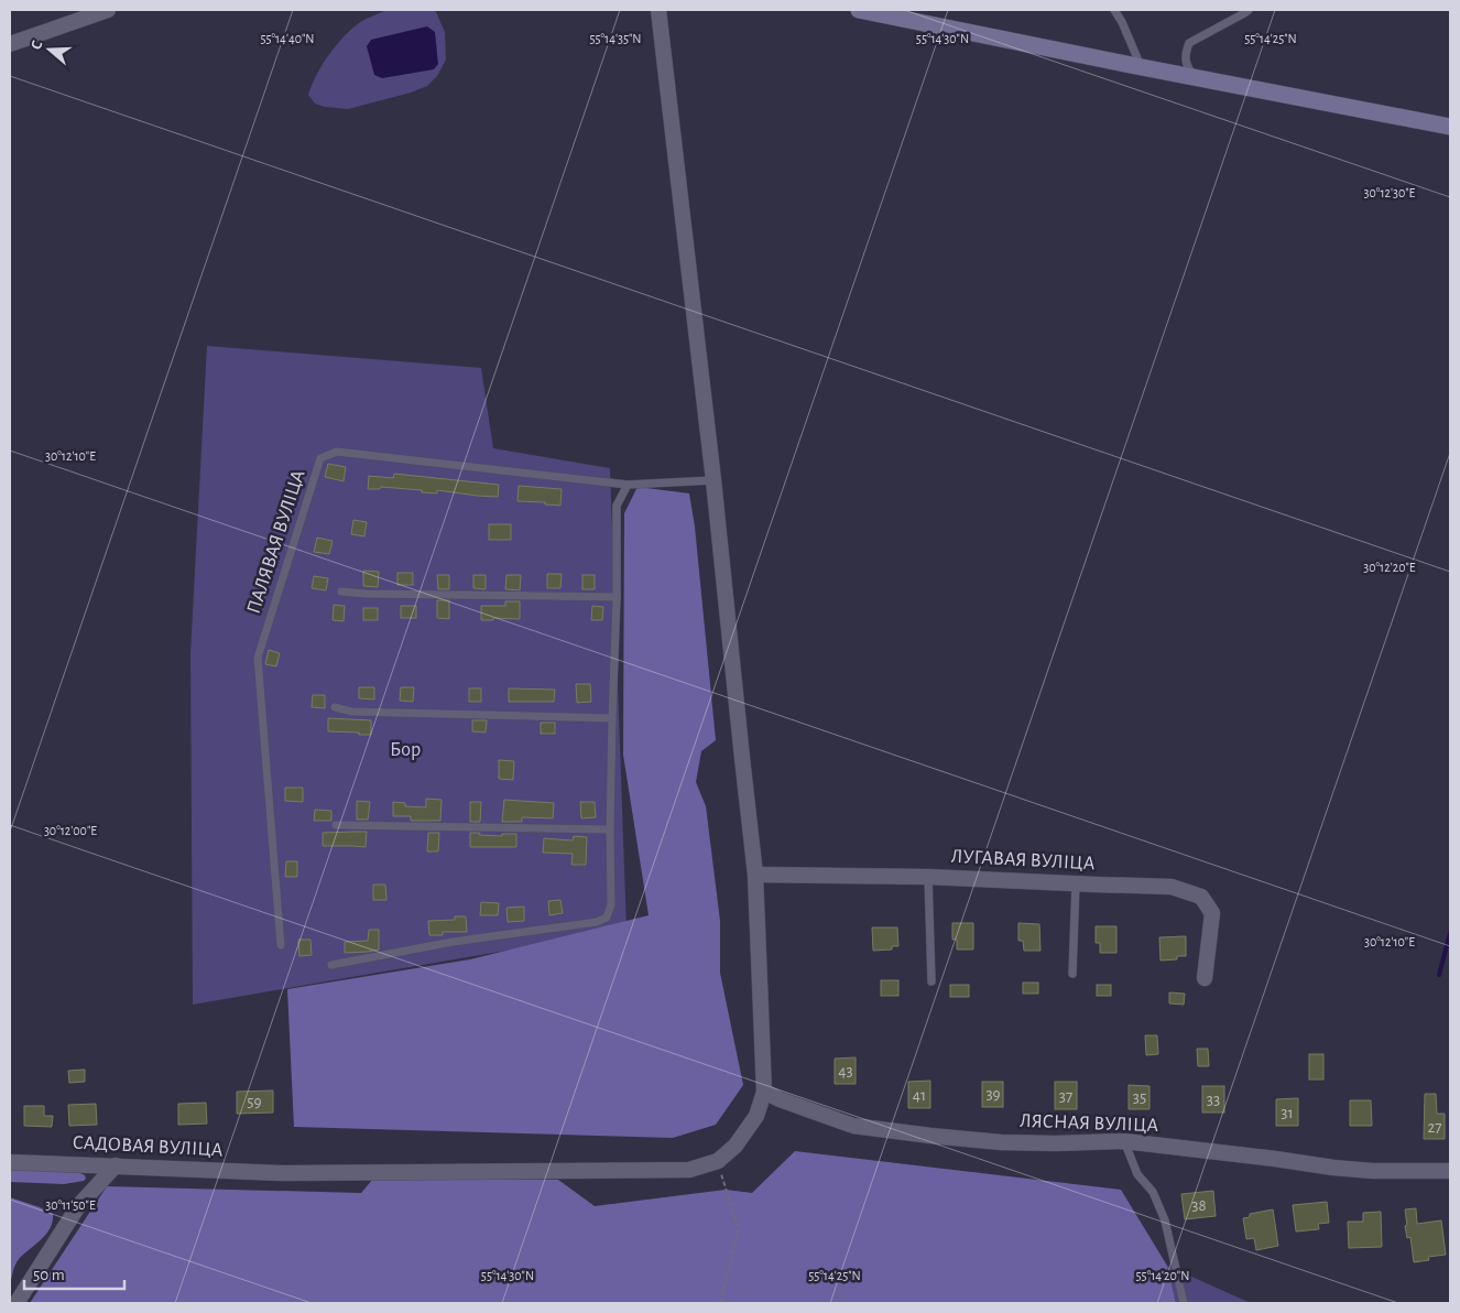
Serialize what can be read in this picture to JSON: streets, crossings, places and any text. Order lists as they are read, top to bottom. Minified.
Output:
{"streets":{"street":["ЛУГАВАЯ ВУЛІЦА","ЛЯСНАЯ ВУЛІЦА","САДОВАЯ ВУЛІЦА"],"lane":["ПАЛЯВАЯ ВУЛІЦА"]},"parks":["Бор"],"house_numbers":["43","39","41","37","35","33","59","31","27","38"],"scale_bar":"50 m","north":"left","coordinates":["55°14'40\"N","55°14'35\"N","55°14'30\"N","55°14'25\"N","30°12'30\"E","30°12'10\"E","30°12'20\"E","30°12'00\"E","30°11'50\"E","55°14'20\"N"]}
